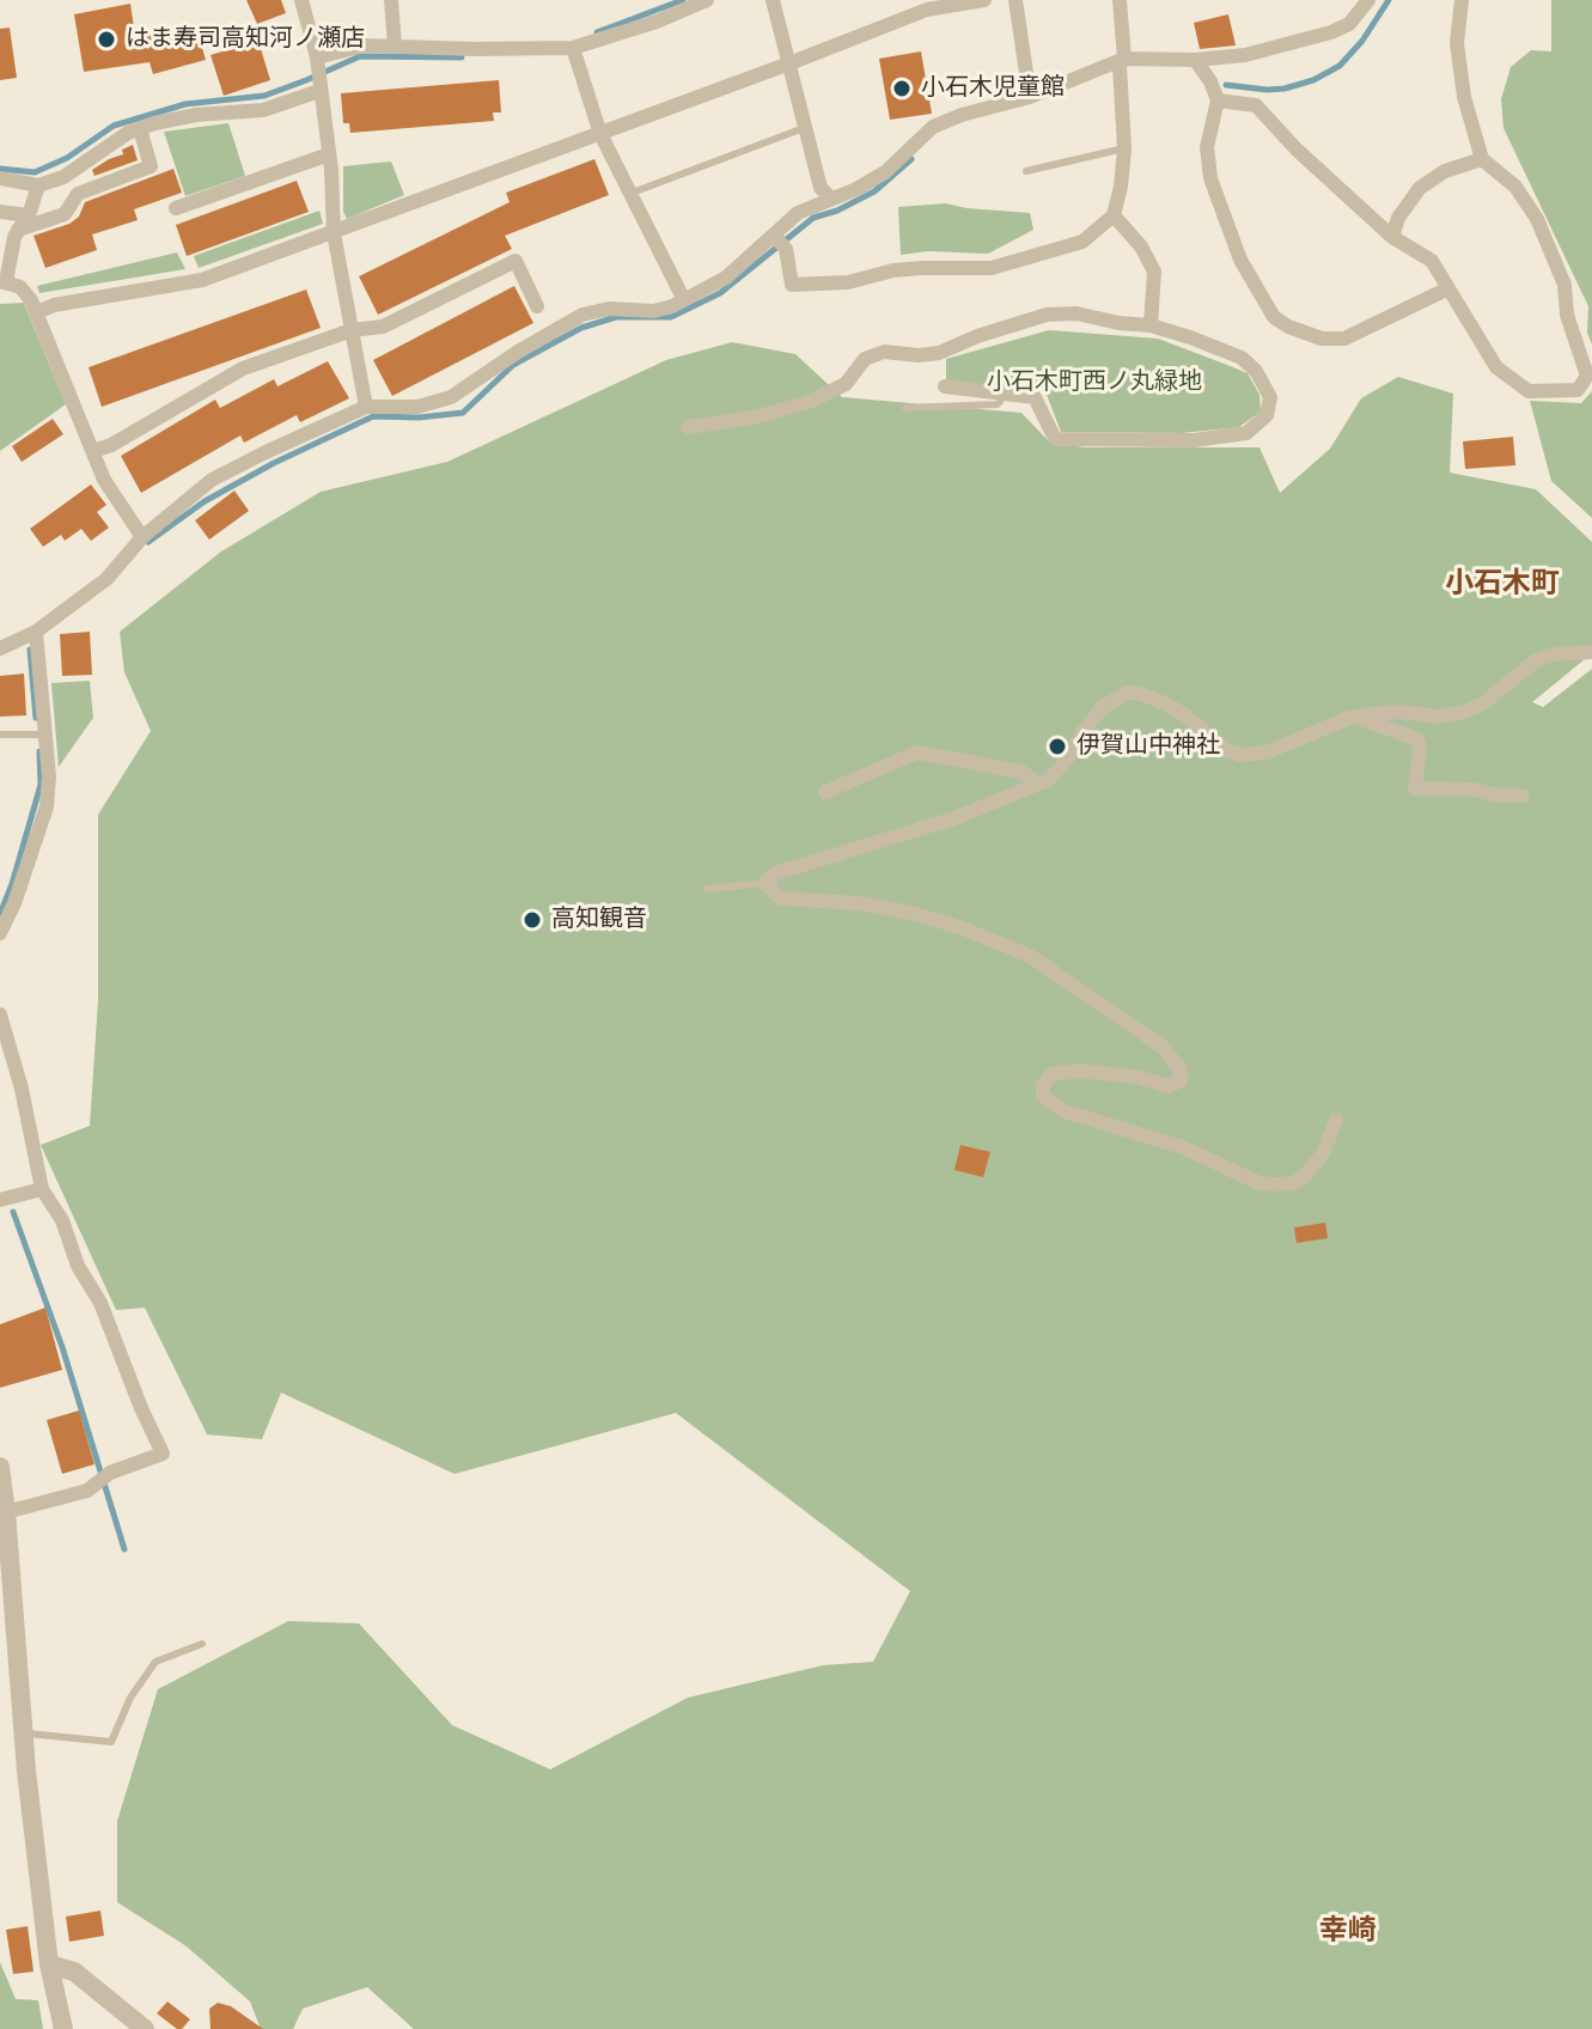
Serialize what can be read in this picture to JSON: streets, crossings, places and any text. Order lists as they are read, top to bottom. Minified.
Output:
{"districts":["小石木町","幸崎"],"parks":["小石木町西ノ丸緑地"],"places":["はま寿司高知河ノ瀬店","小石木児童館","伊賀山中神社","高知観音"]}
